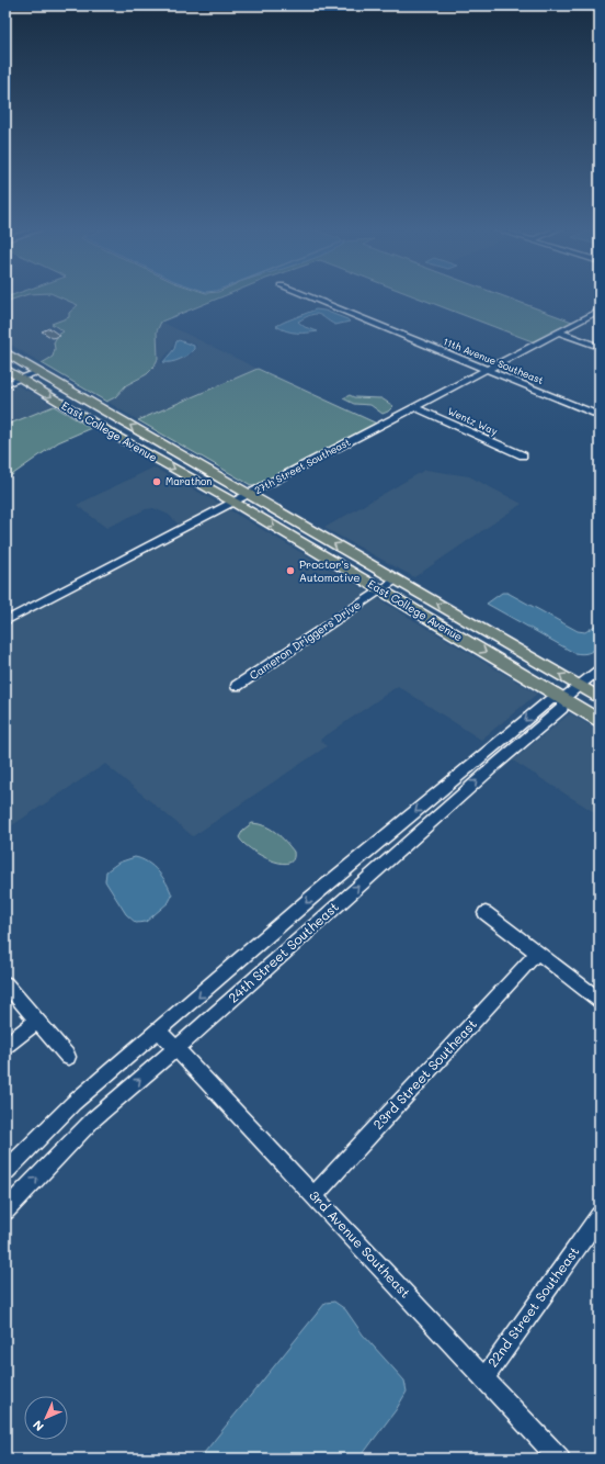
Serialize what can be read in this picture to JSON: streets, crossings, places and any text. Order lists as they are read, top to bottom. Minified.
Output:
{"streets":{"main road":["East College Avenue"],"street":["11th Avenue Southeast","Wentz Way","27th Street Southeast","Cameron Driggers Drive","24th Street Southeast","23rd Street Southeast","3rd Avenue Southeast","22nd Street Southeast"]},"crossings":[["11th Avenue Southeast","27th Street Southeast"],["Wentz Way","27th Street Southeast"],["East College Avenue","27th Street Southeast"],["East College Avenue","Cameron Driggers Drive"],["East College Avenue","24th Street Southeast"],["24th Street Southeast","3rd Avenue Southeast"],["23rd Street Southeast","3rd Avenue Southeast"],["3rd Avenue Southeast","22nd Street Southeast"]],"places":["Marathon","Proctor's Automotive"],"north":"bottom left"}
